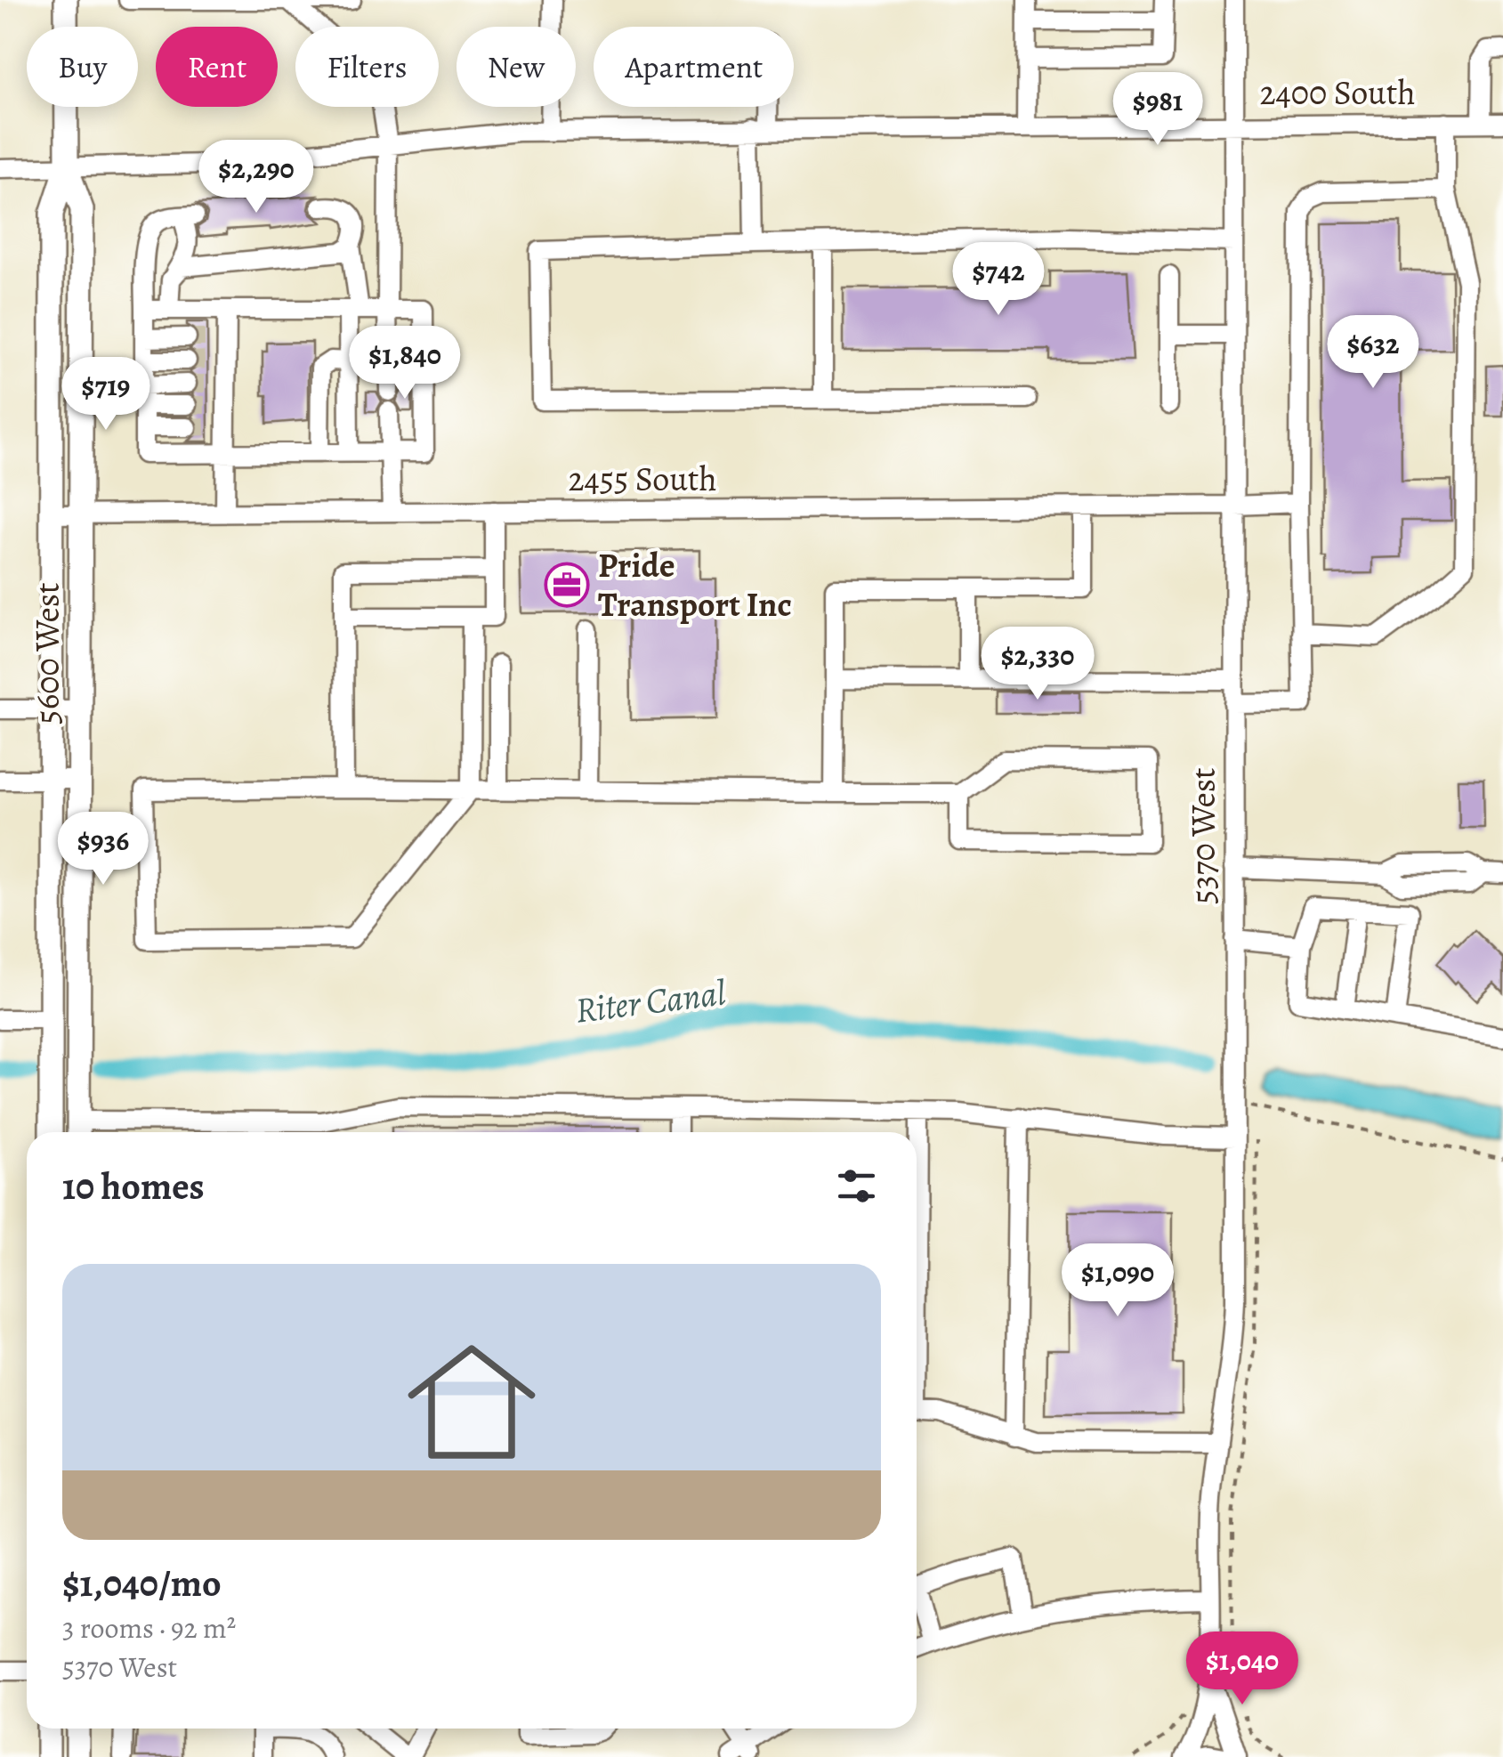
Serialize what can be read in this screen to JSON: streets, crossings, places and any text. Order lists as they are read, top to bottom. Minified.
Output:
{"streets":{"main road":["5600 West"],"street":["2400 South","2455 South","5370 West"]},"crossings":[["2400 South","5600 West"],["2400 South","5370 West"],["2455 South","5600 West"],["2455 South","5370 West"]],"water":["Riter Canal"],"places":{"office":["Pride Transport Inc"]},"page":{"chip":["Buy","Rent","Filters","New","Apartment"],"price":["$981","$2,290","$742","$632","$1,840","$719","$2,330","$936","$1,090","$1,040"],"heading":"10 homes","list":[{"name":"$1,040/mo","note":"3 rooms · 92 m² · 5370 West"}]}}
